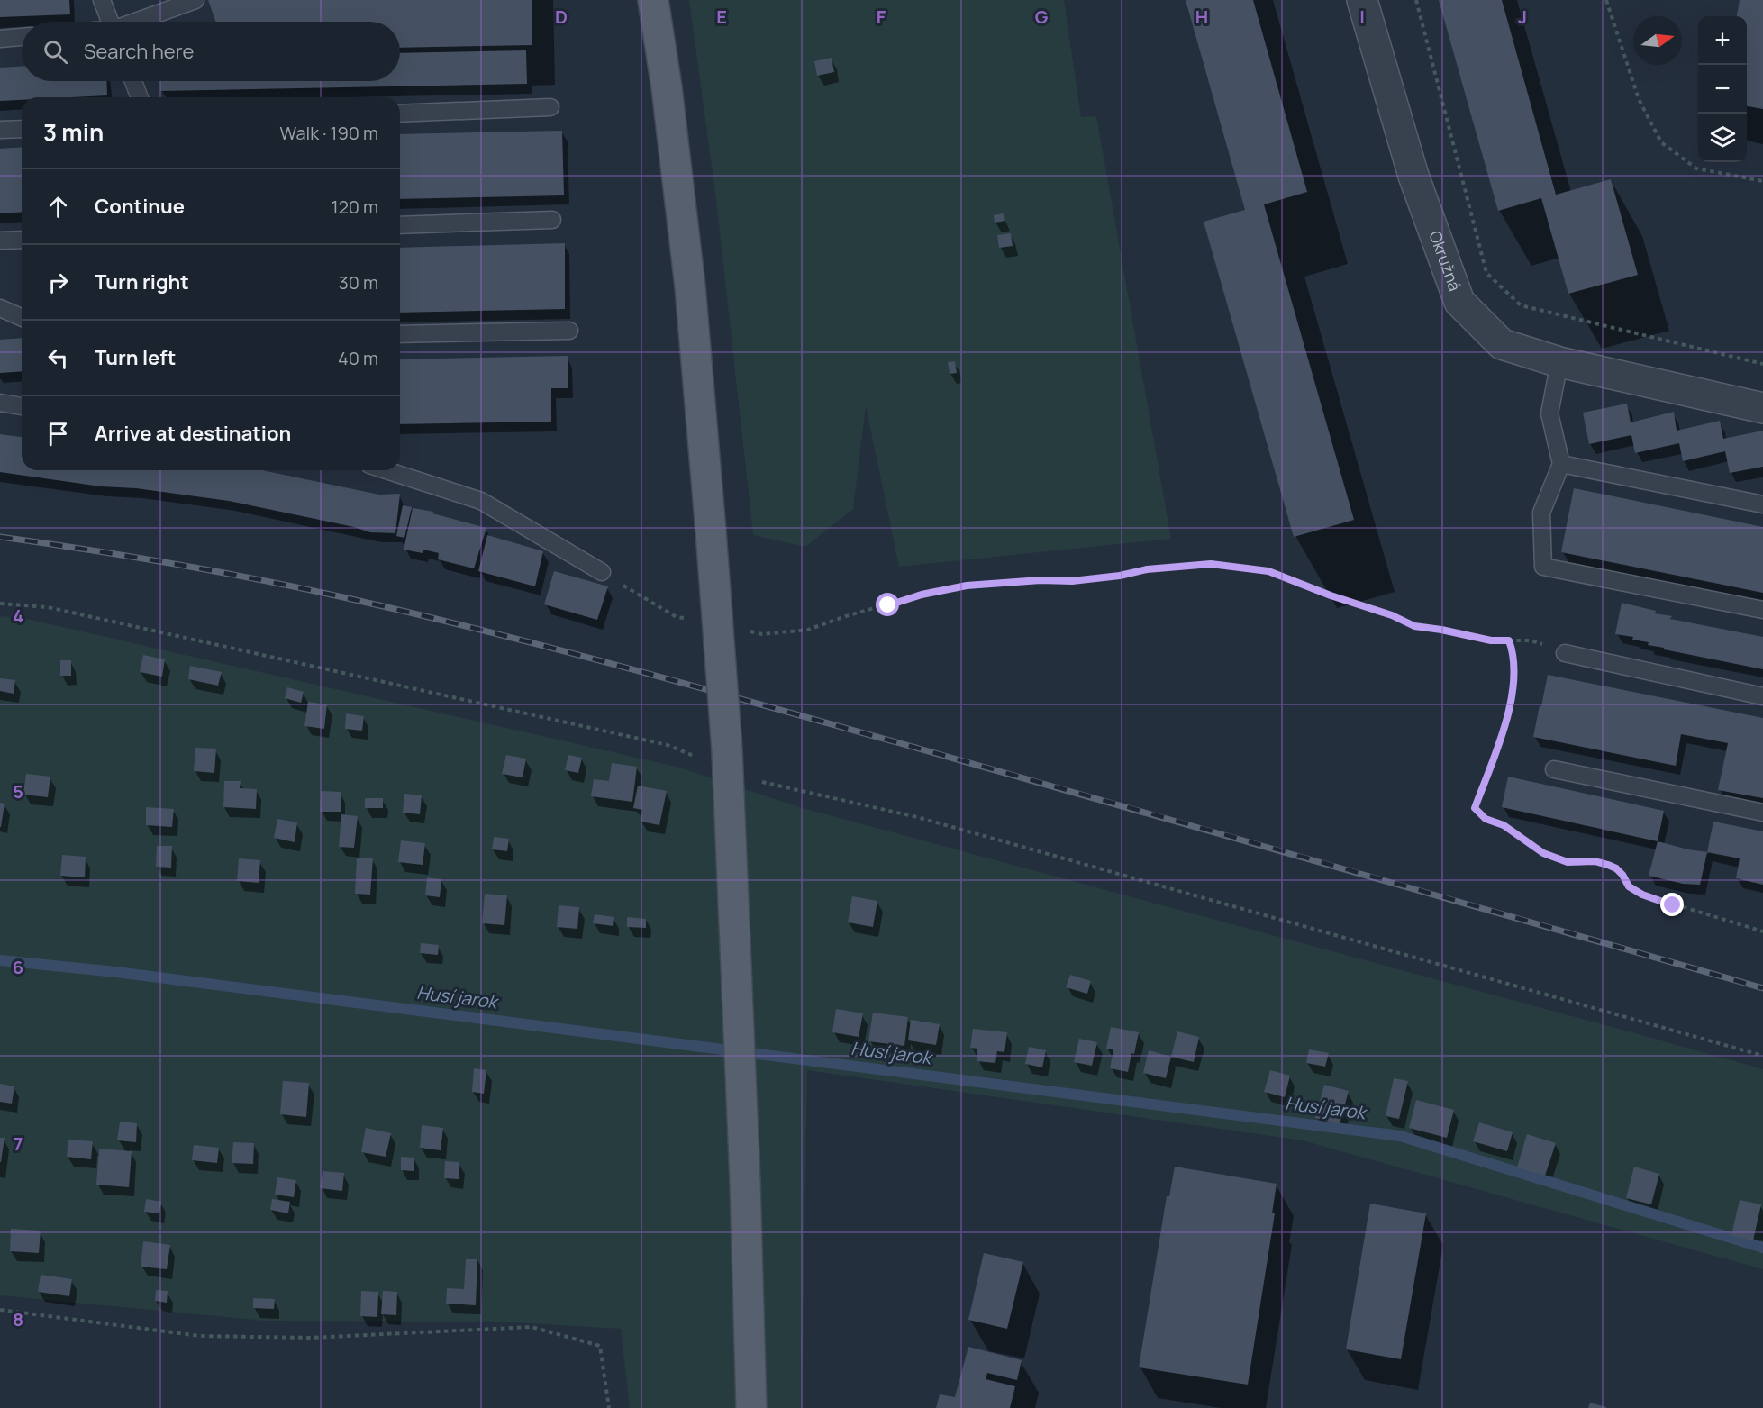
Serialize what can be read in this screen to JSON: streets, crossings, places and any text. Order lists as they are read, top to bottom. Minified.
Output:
{"streets":{"street":["Okružná"]},"water":["Husí jarok"],"north":"right","page":{"map_buttons":["+","−"],"search":"Search here","heading":["3 min","Walk · 190 m"],"list":[["Continue","120 m"],["Turn right","30 m"],["Turn left","40 m"],"Arrive at destination"]},"grid":{"columns":["D","E","F","G","H","I","J"],"rows":["4","5","6","7","8"]}}
